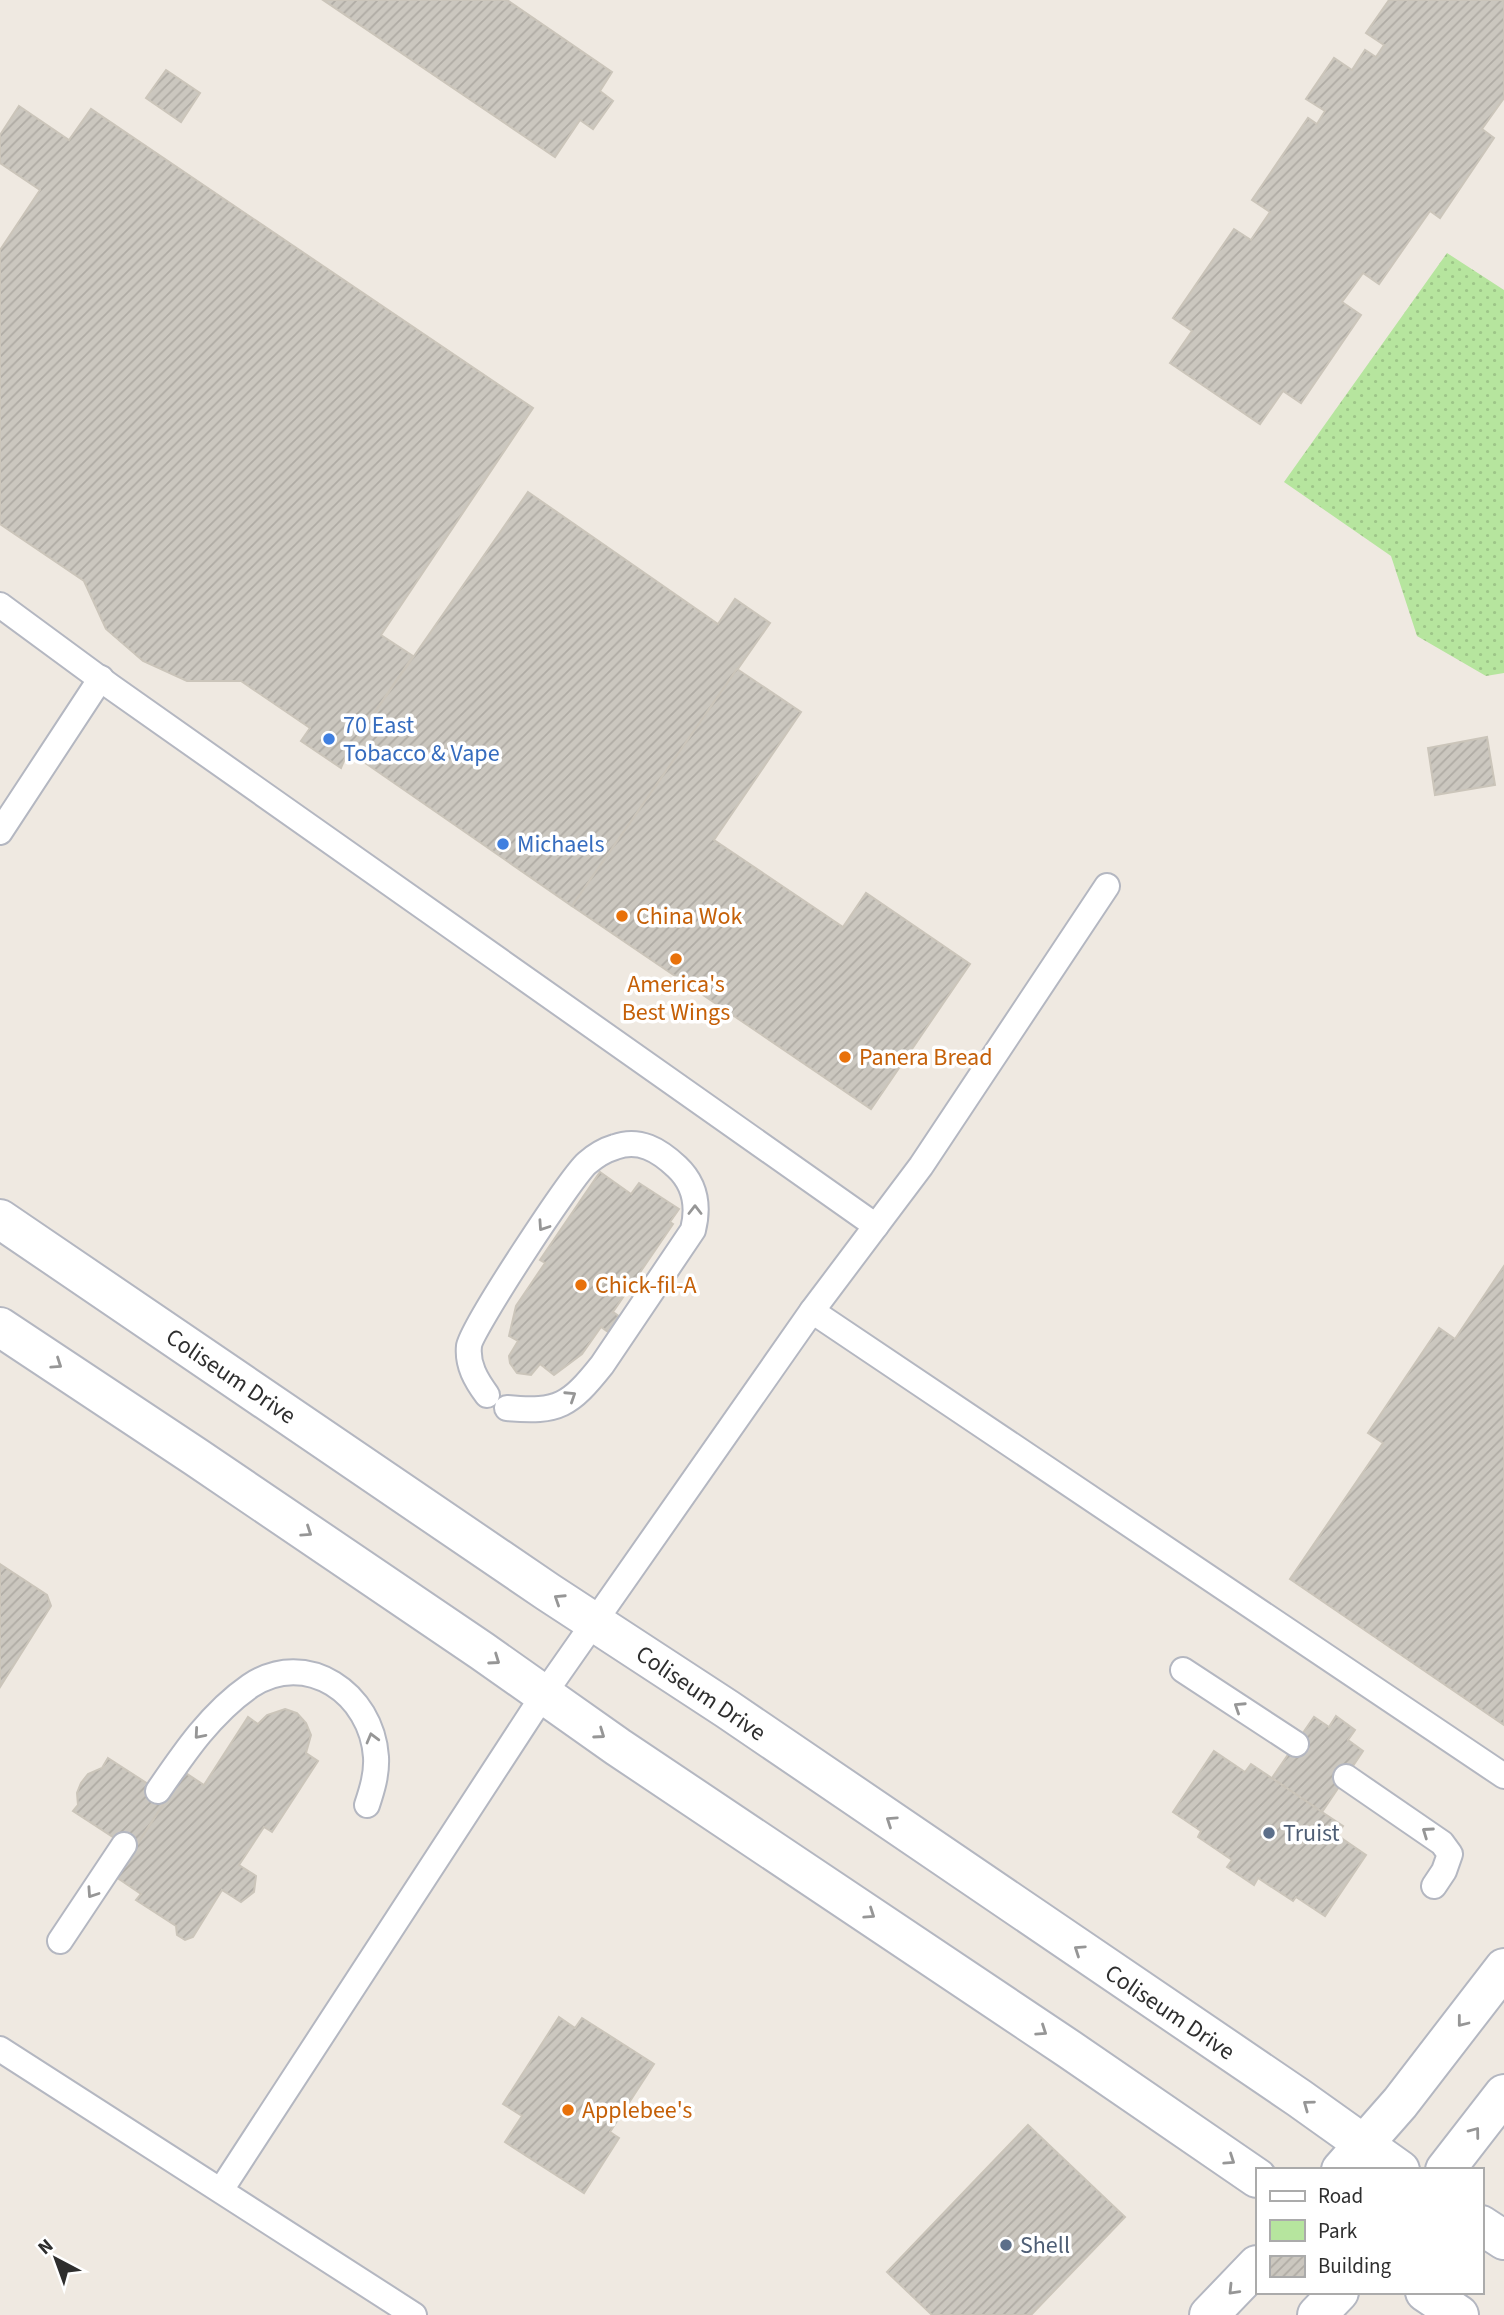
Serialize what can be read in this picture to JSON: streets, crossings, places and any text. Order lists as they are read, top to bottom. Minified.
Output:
{"streets":{"street":["Coliseum Drive"]},"places":["70 East Tobacco & Vape","Michaels","China Wok","America's Best Wings","Panera Bread","Chick-fil-A","Truist","Applebee's","Shell"],"legend":["Road","Park","Building"],"north":"top left"}
